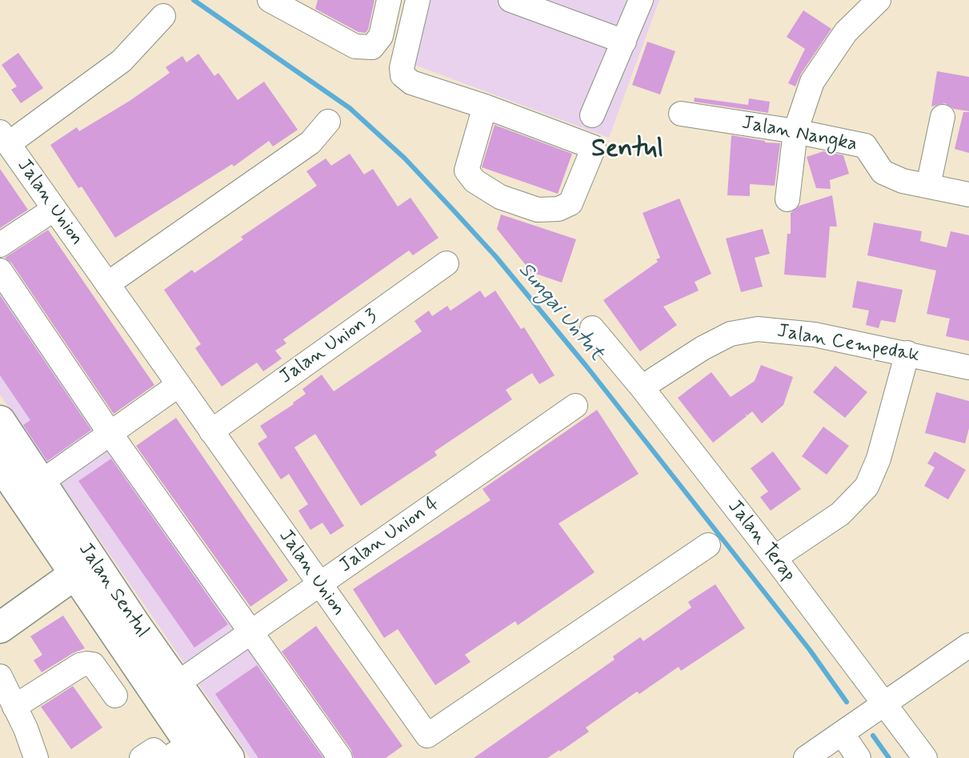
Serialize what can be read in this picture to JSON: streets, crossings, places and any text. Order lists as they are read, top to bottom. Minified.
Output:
{"streets":{"main road":["Jalan Sentul"],"street":["Jalan Nangka","Jalan Union","Jalan Cempedak","Jalan Union 3","Jalan Union 4","Jalan Terap"]},"crossings":[["Jalan Union","Jalan Union 3"],["Jalan Union","Jalan Union 4"],["Jalan Cempedak","Jalan Terap"],["Jalan Union 4","Jalan Sentul"]],"districts":["Sentul"],"water":["Sungai Untut"]}
